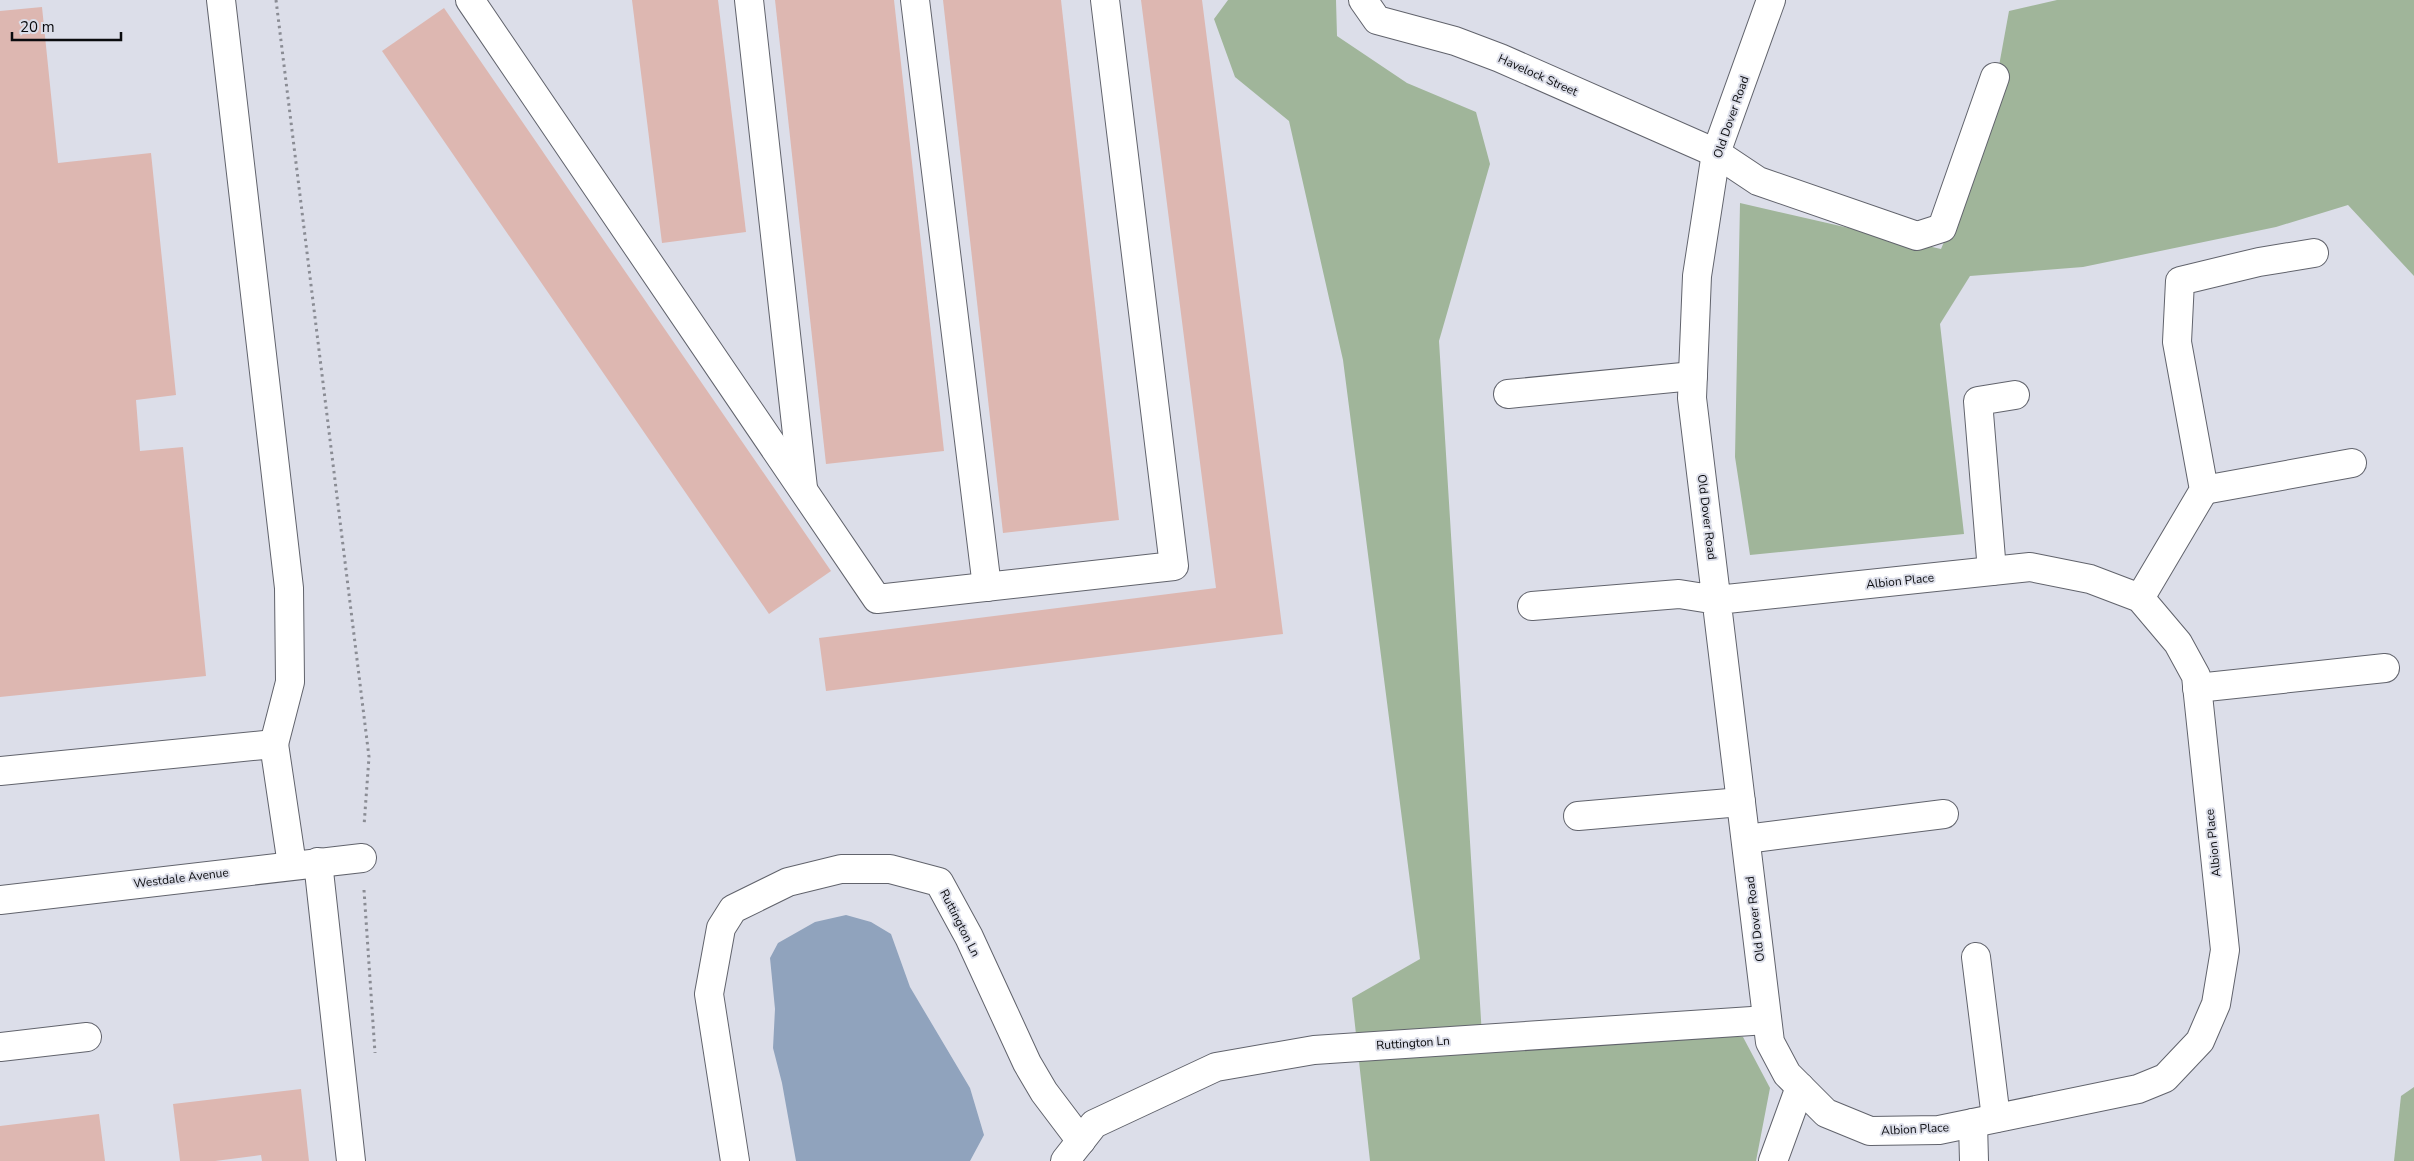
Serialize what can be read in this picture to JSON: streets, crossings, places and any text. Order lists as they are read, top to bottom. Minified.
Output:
{"streets":{"street":["Havelock Street","Old Dover Road","Albion Place","Westdale Avenue","Ruttington Ln"]},"crossings":[["Havelock Street","Old Dover Road"],["Old Dover Road","Albion Place"],["Old Dover Road","Ruttington Ln"],["Albion Place","Ruttington Ln"]],"scale_bar":"20 m"}
